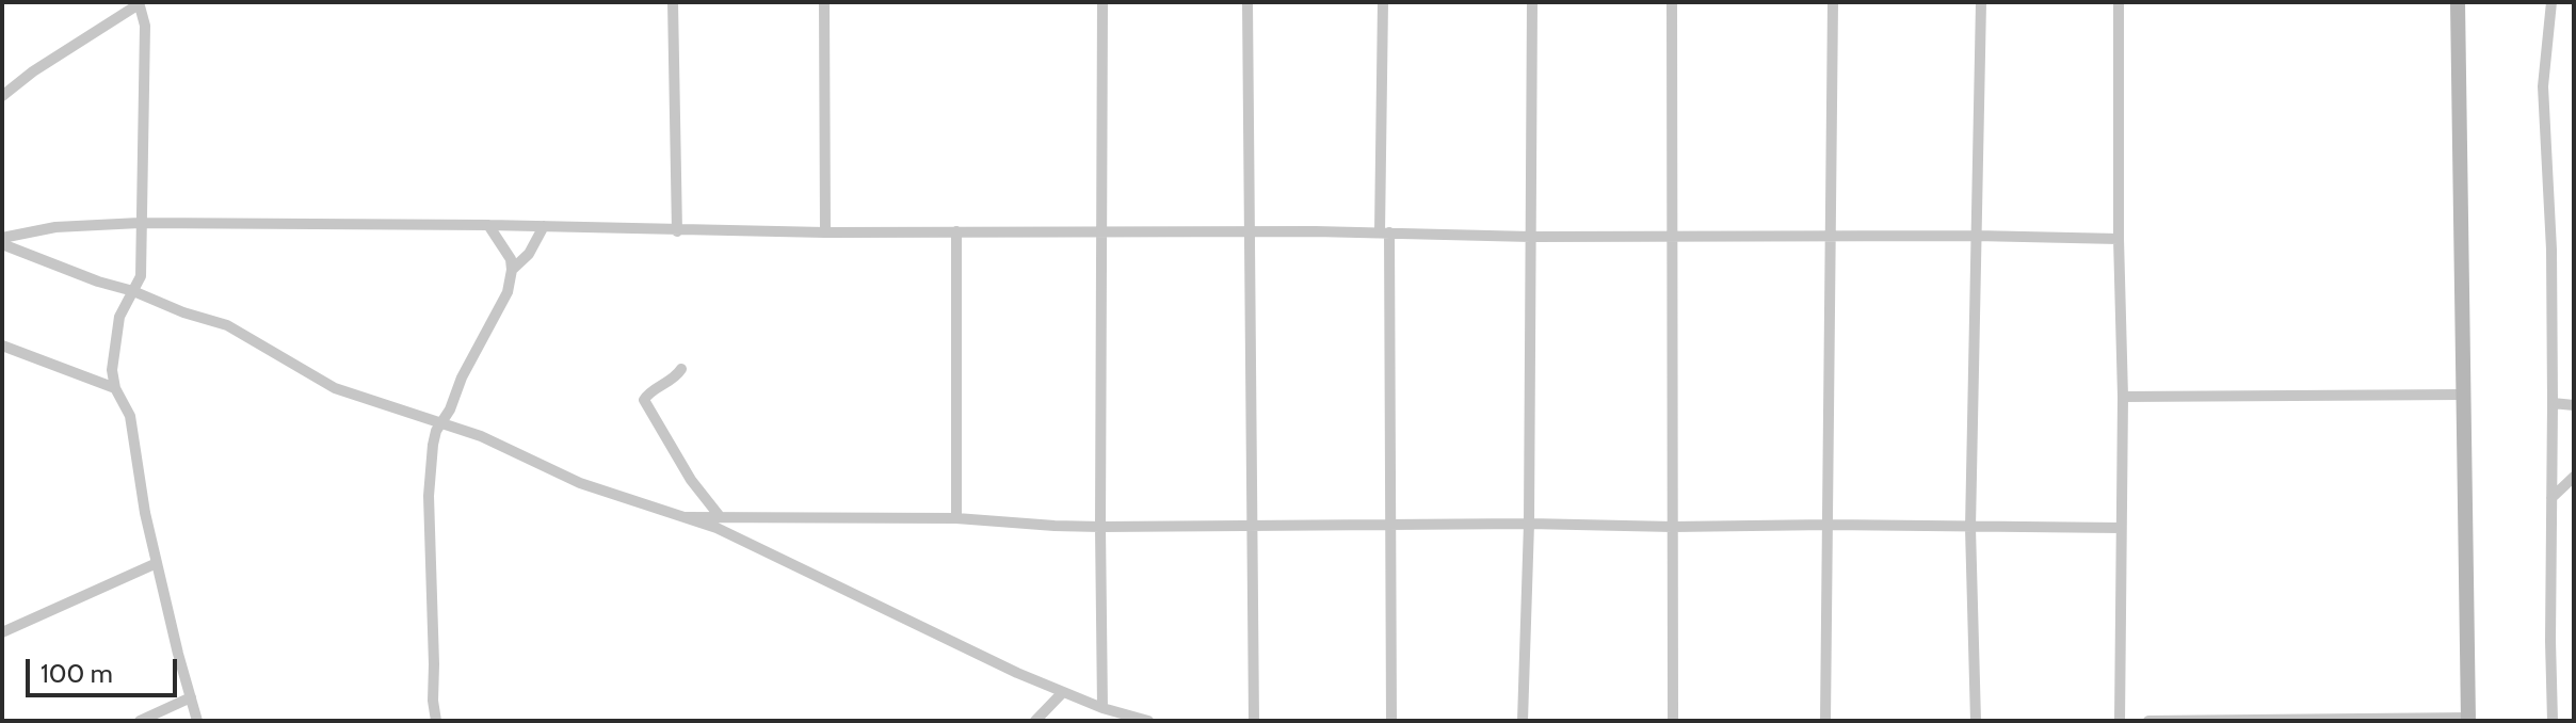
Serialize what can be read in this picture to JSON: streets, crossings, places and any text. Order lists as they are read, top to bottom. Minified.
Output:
{"scale_bar":"100 m"}
